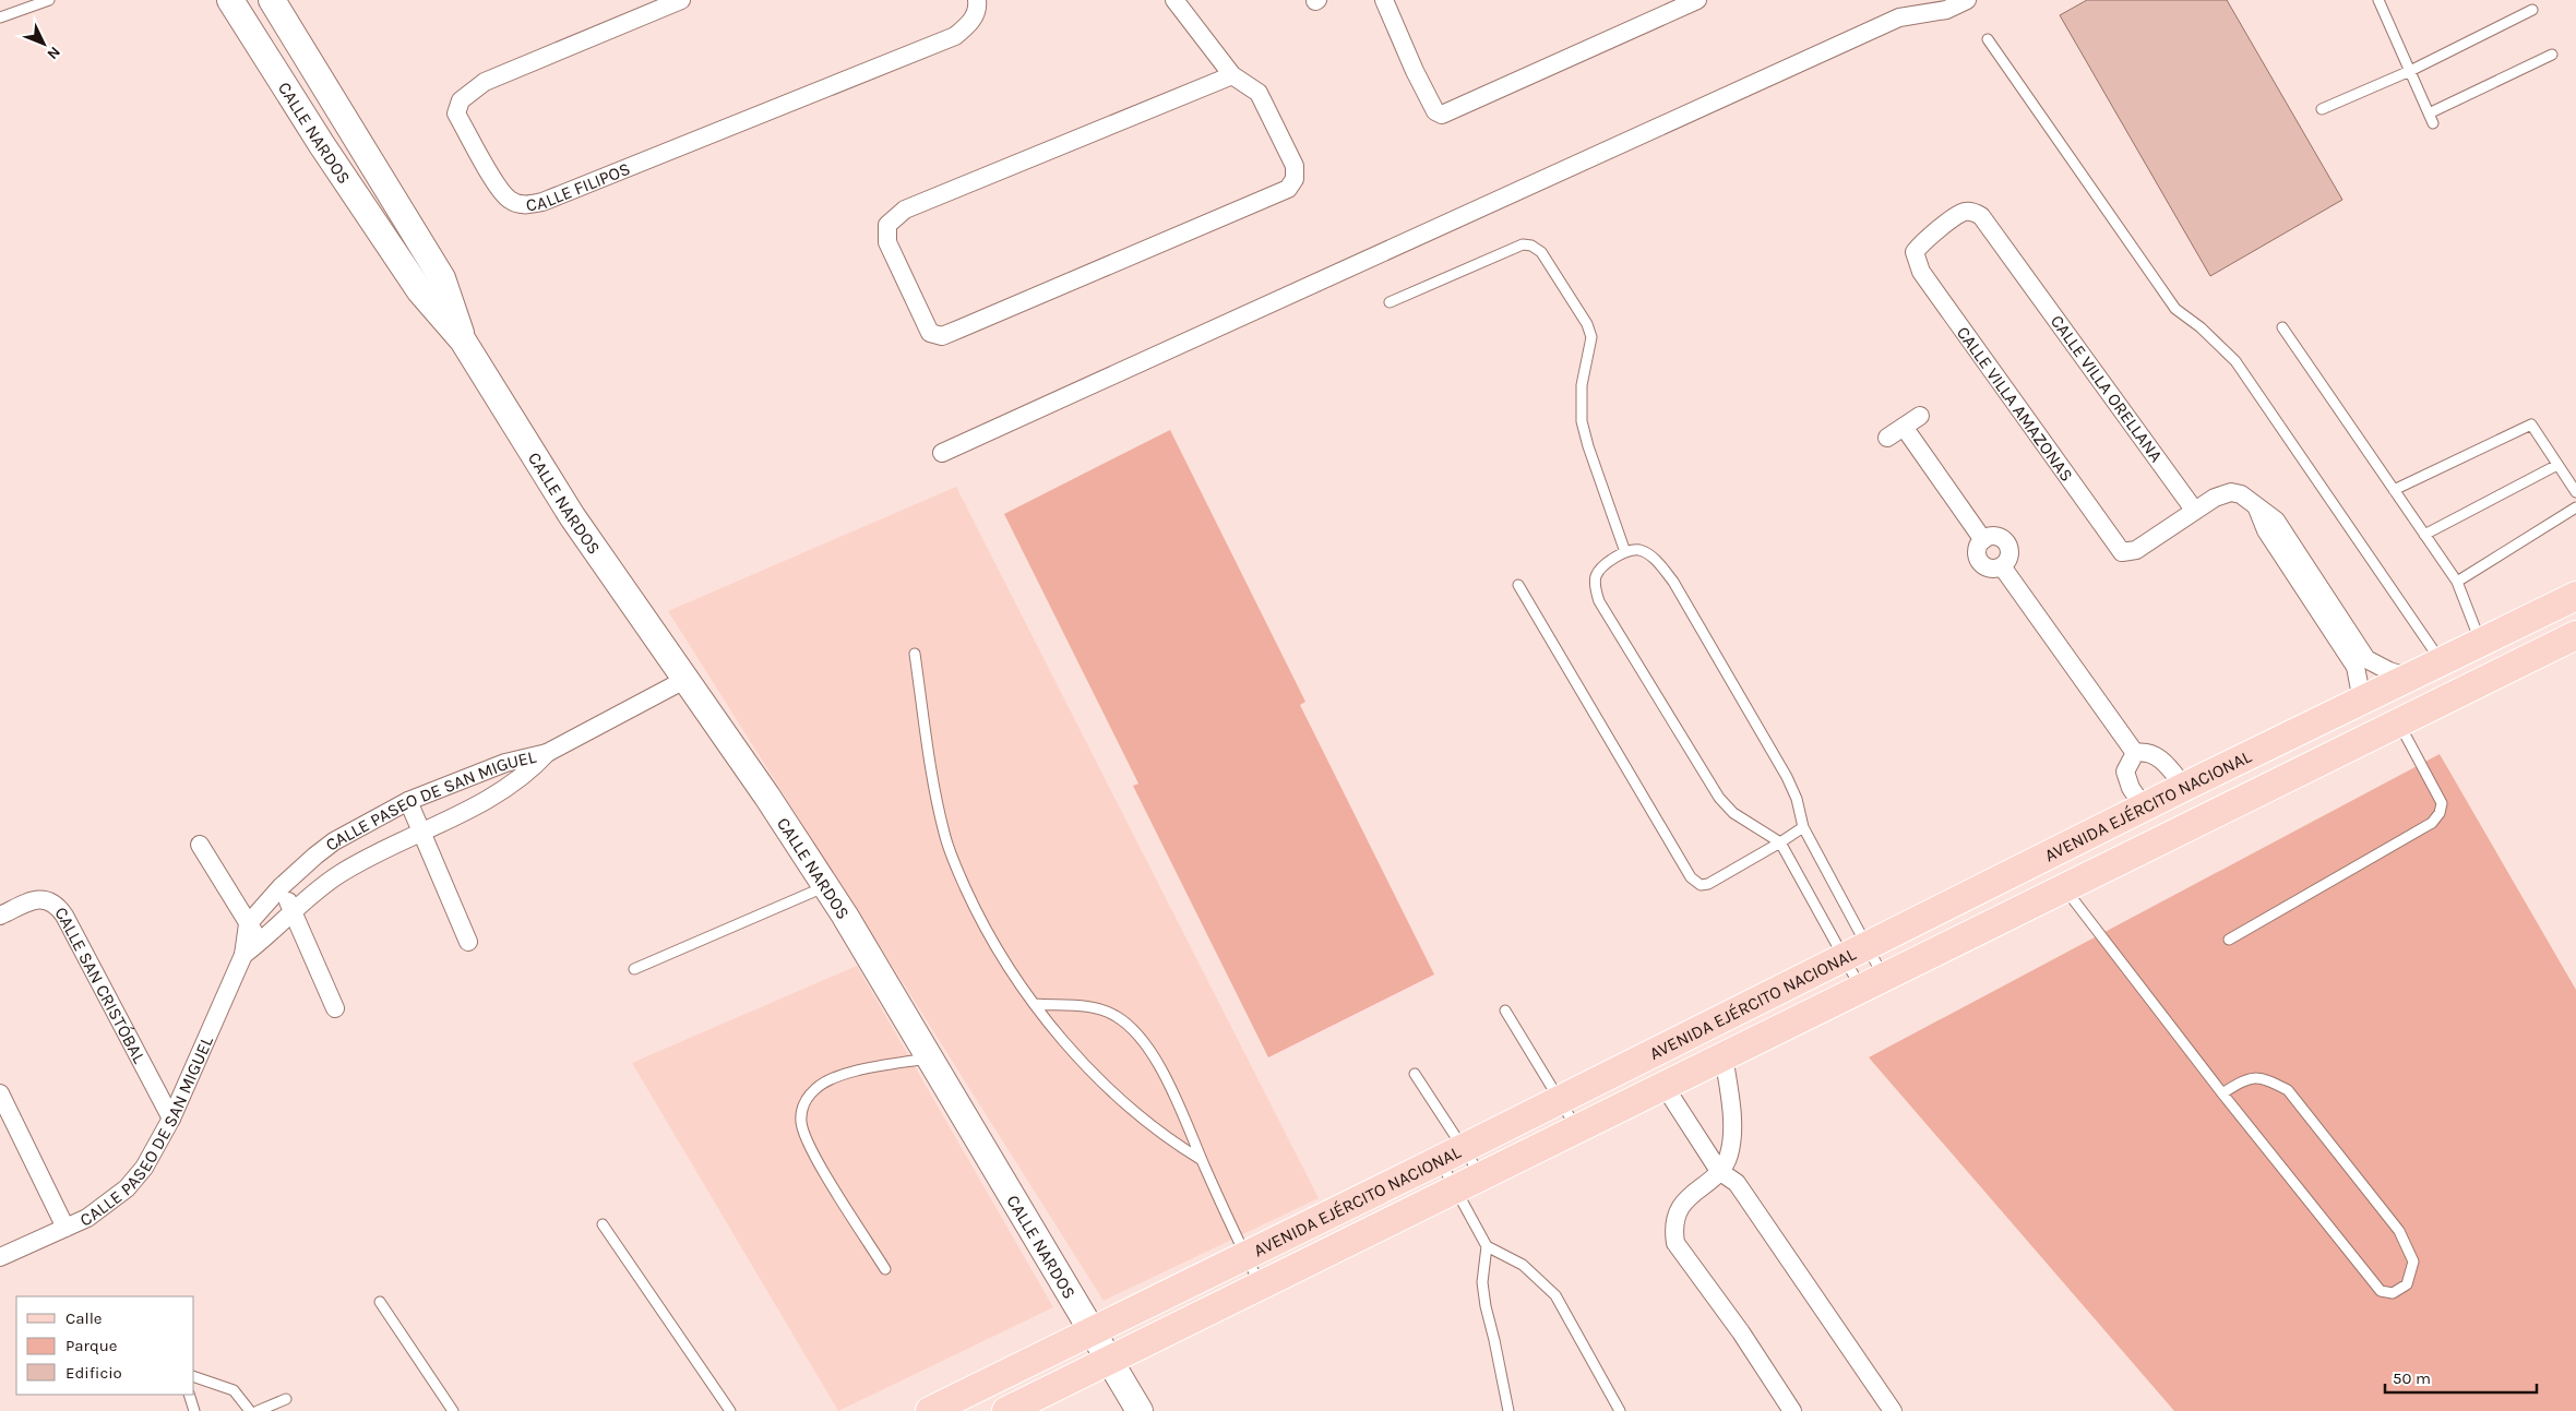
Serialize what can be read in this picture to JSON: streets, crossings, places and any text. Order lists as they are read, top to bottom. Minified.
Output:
{"streets":{"main road":["AVENIDA EJÉRCITO NACIONAL"],"street":["CALLE NARDOS","CALLE FILIPOS","CALLE VILLA ORELLANA","CALLE VILLA AMAZONAS","CALLE PASEO DE SAN MIGUEL","CALLE SAN CRISTÓBAL"]},"crossings":[["CALLE NARDOS","CALLE PASEO DE SAN MIGUEL"],["CALLE NARDOS","AVENIDA EJÉRCITO NACIONAL"],["CALLE VILLA ORELLANA","CALLE VILLA AMAZONAS"],["CALLE PASEO DE SAN MIGUEL","CALLE SAN CRISTÓBAL"]],"legend":["Calle","Parque","Edificio"],"scale_bar":"50 m","north":"bottom right"}
